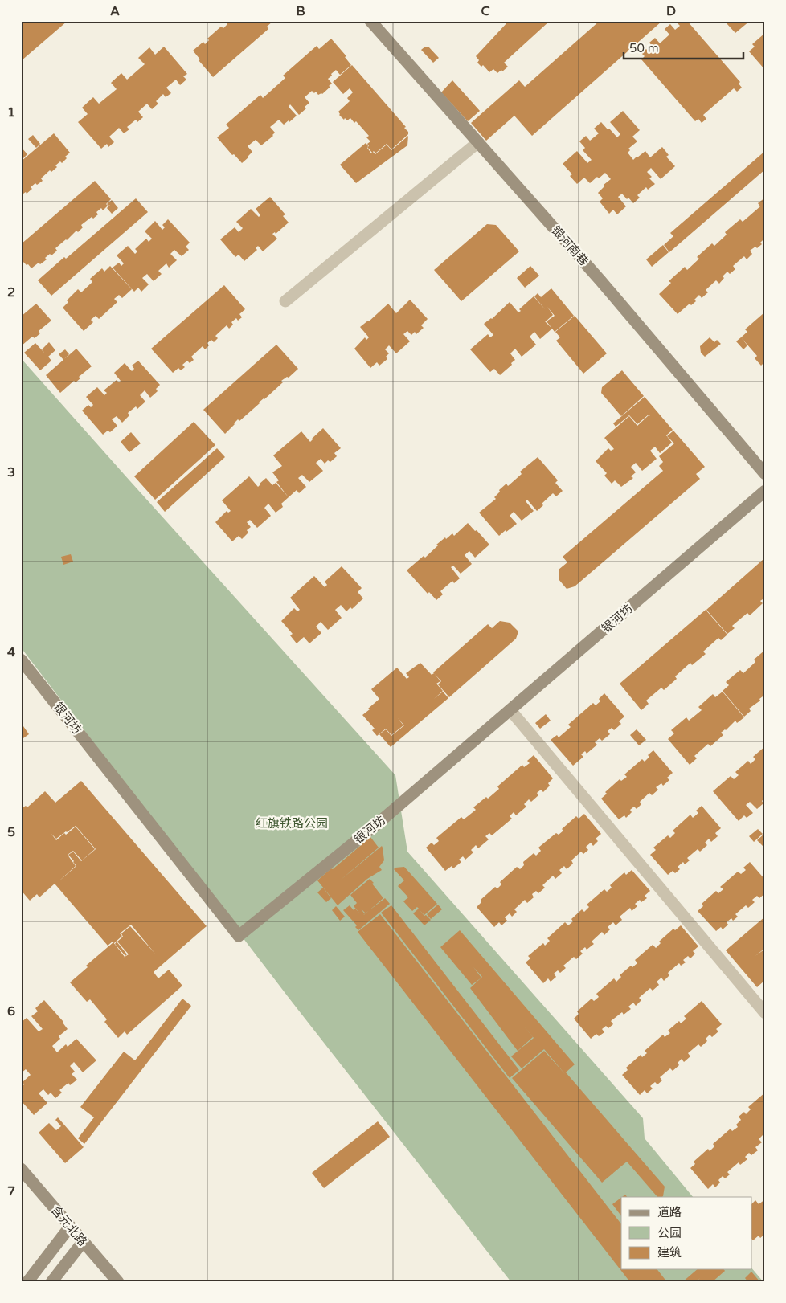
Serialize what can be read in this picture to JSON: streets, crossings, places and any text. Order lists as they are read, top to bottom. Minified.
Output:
{"streets":{"street":["银河南巷","银河坊","含元北路"]},"parks":["红旗铁路公园"],"legend":["道路","公园","建筑"],"scale_bar":"50 m","grid":{"columns":["A","B","C","D"],"rows":["1","2","3","4","5","6","7"]}}
